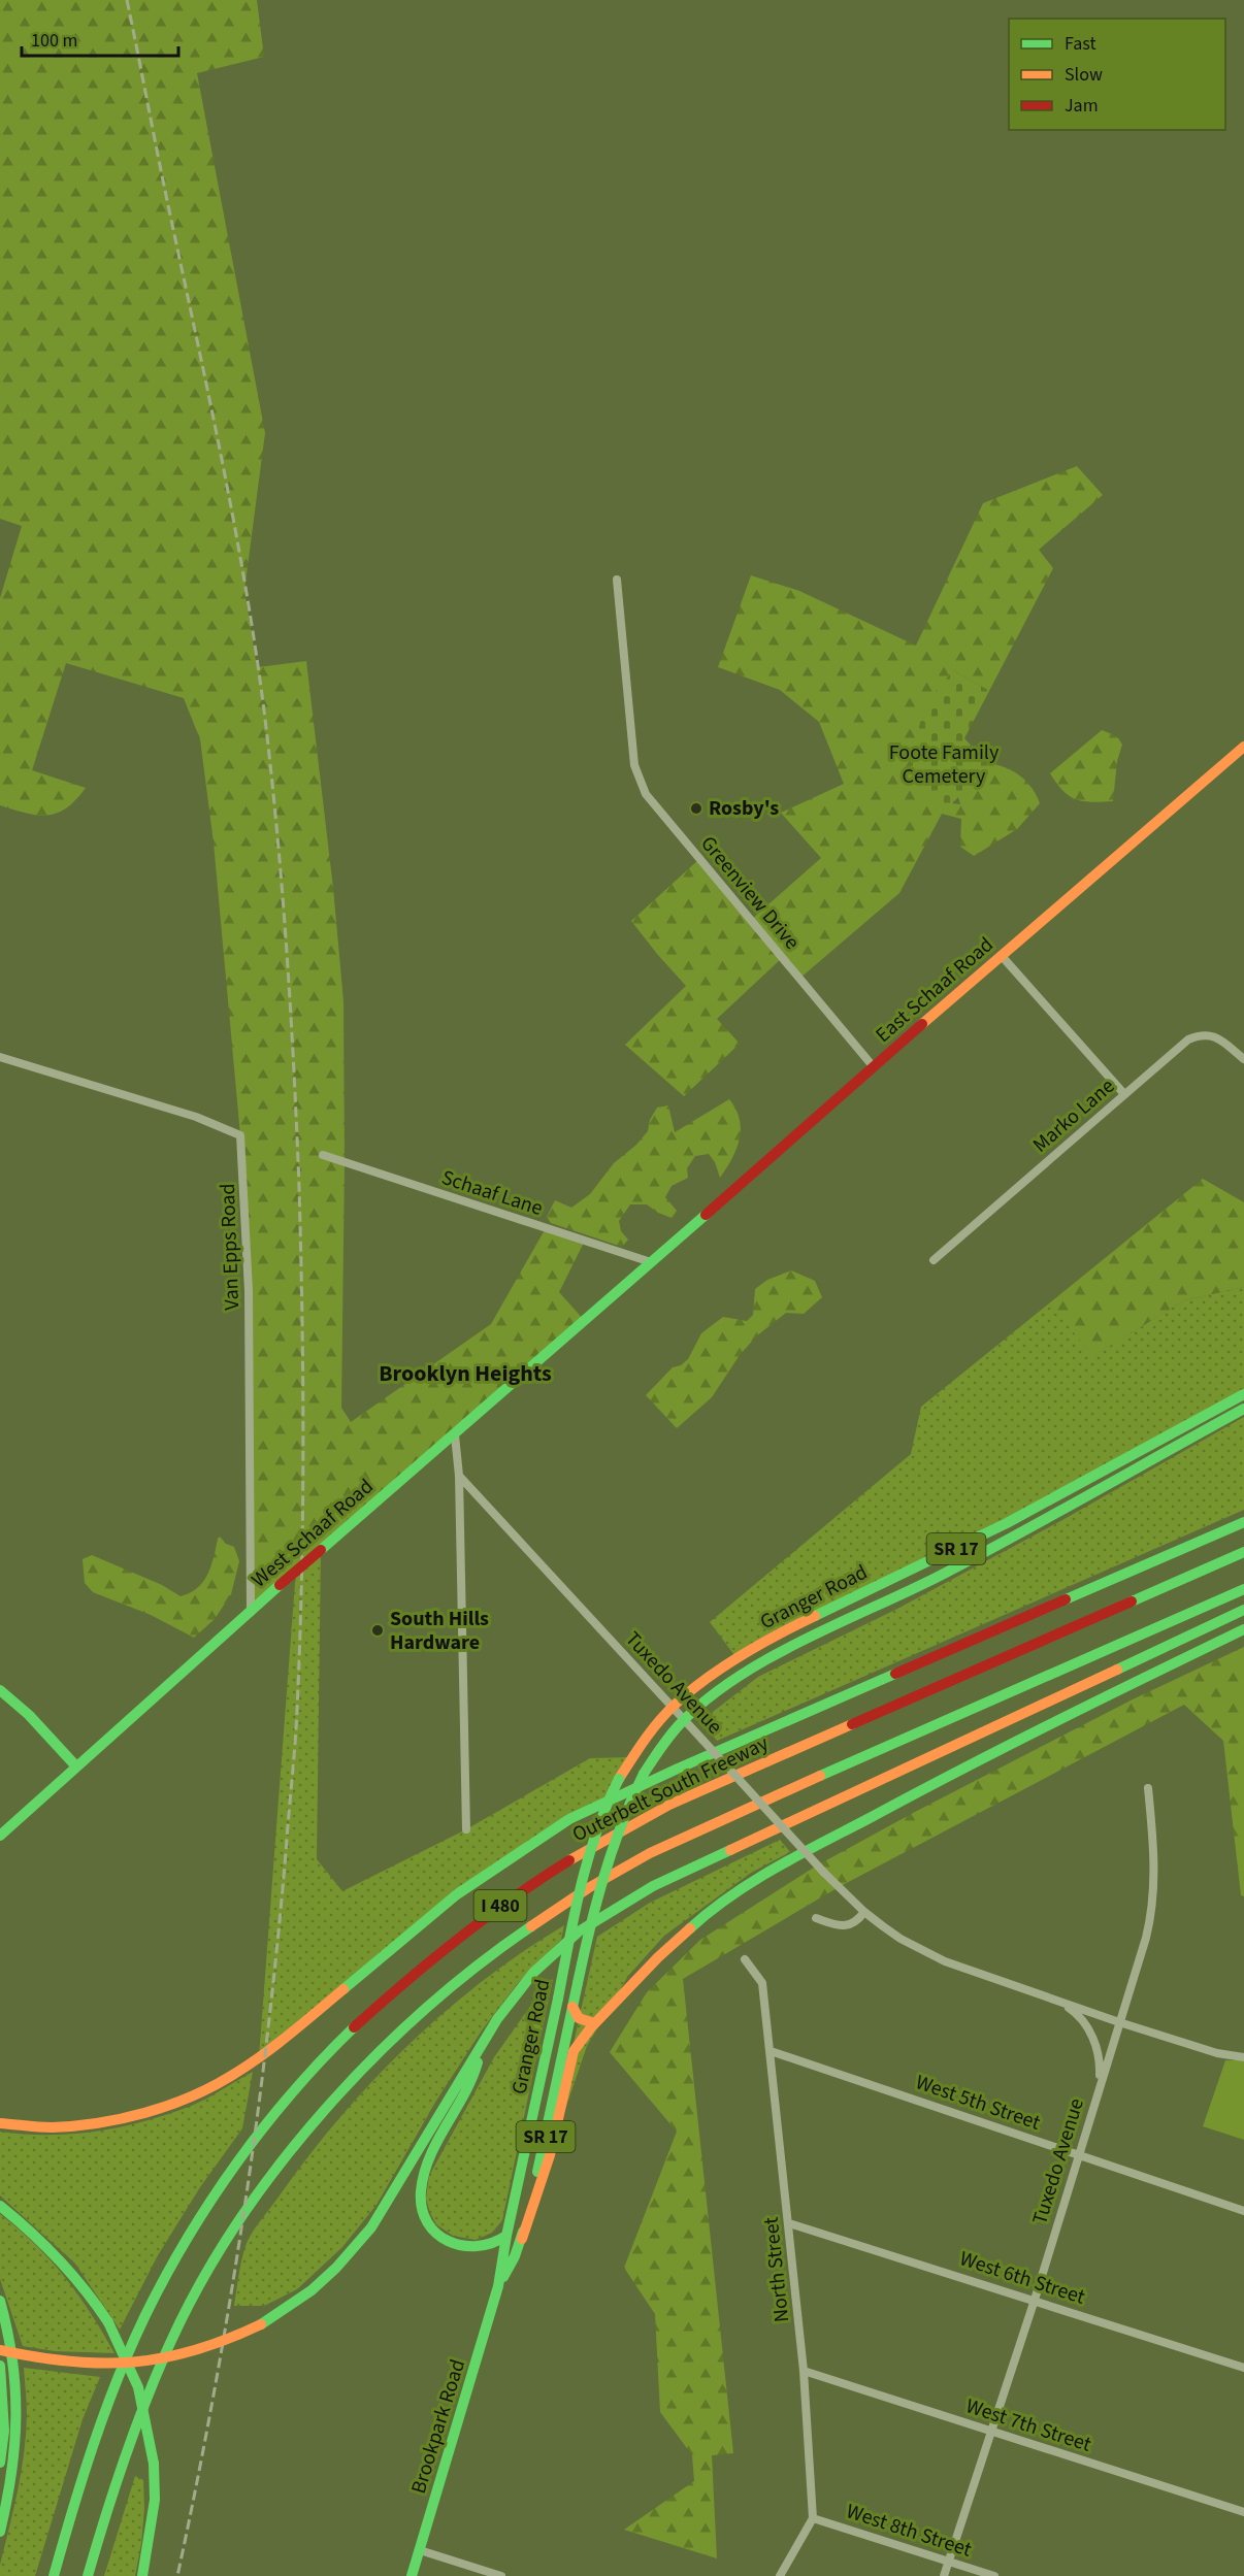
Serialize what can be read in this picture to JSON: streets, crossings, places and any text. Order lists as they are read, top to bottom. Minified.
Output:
{"streets":{"main road":["East Schaaf Road","West Schaaf Road","SR 17","Granger Road","Outerbelt South Freeway","I 480","Brookpark Road"],"street":["Greenview Drive","Marko Lane","Schaaf Lane","Van Epps Road","Tuxedo Avenue","West 5th Street","North Street","West 6th Street","West 7th Street","West 8th Street"]},"crossings":[["Greenview Drive","East Schaaf Road"],["East Schaaf Road","Schaaf Lane"],["East Schaaf Road","West Schaaf Road"],["Schaaf Lane","West Schaaf Road"],["Van Epps Road","West Schaaf Road"],["Granger Road","Tuxedo Avenue"],["Granger Road","Brookpark Road"],["Tuxedo Avenue","West 5th Street"],["Tuxedo Avenue","West 6th Street"],["Tuxedo Avenue","West 7th Street"],["Tuxedo Avenue","West 8th Street"],["West 5th Street","North Street"],["North Street","West 6th Street"],["North Street","West 7th Street"],["North Street","West 8th Street"]],"districts":["Brooklyn Heights"],"parks":["Foote Family Cemetery"],"places":["Rosby's","South Hills Hardware"],"legend":["Fast","Slow","Jam"],"scale_bar":"100 m"}
